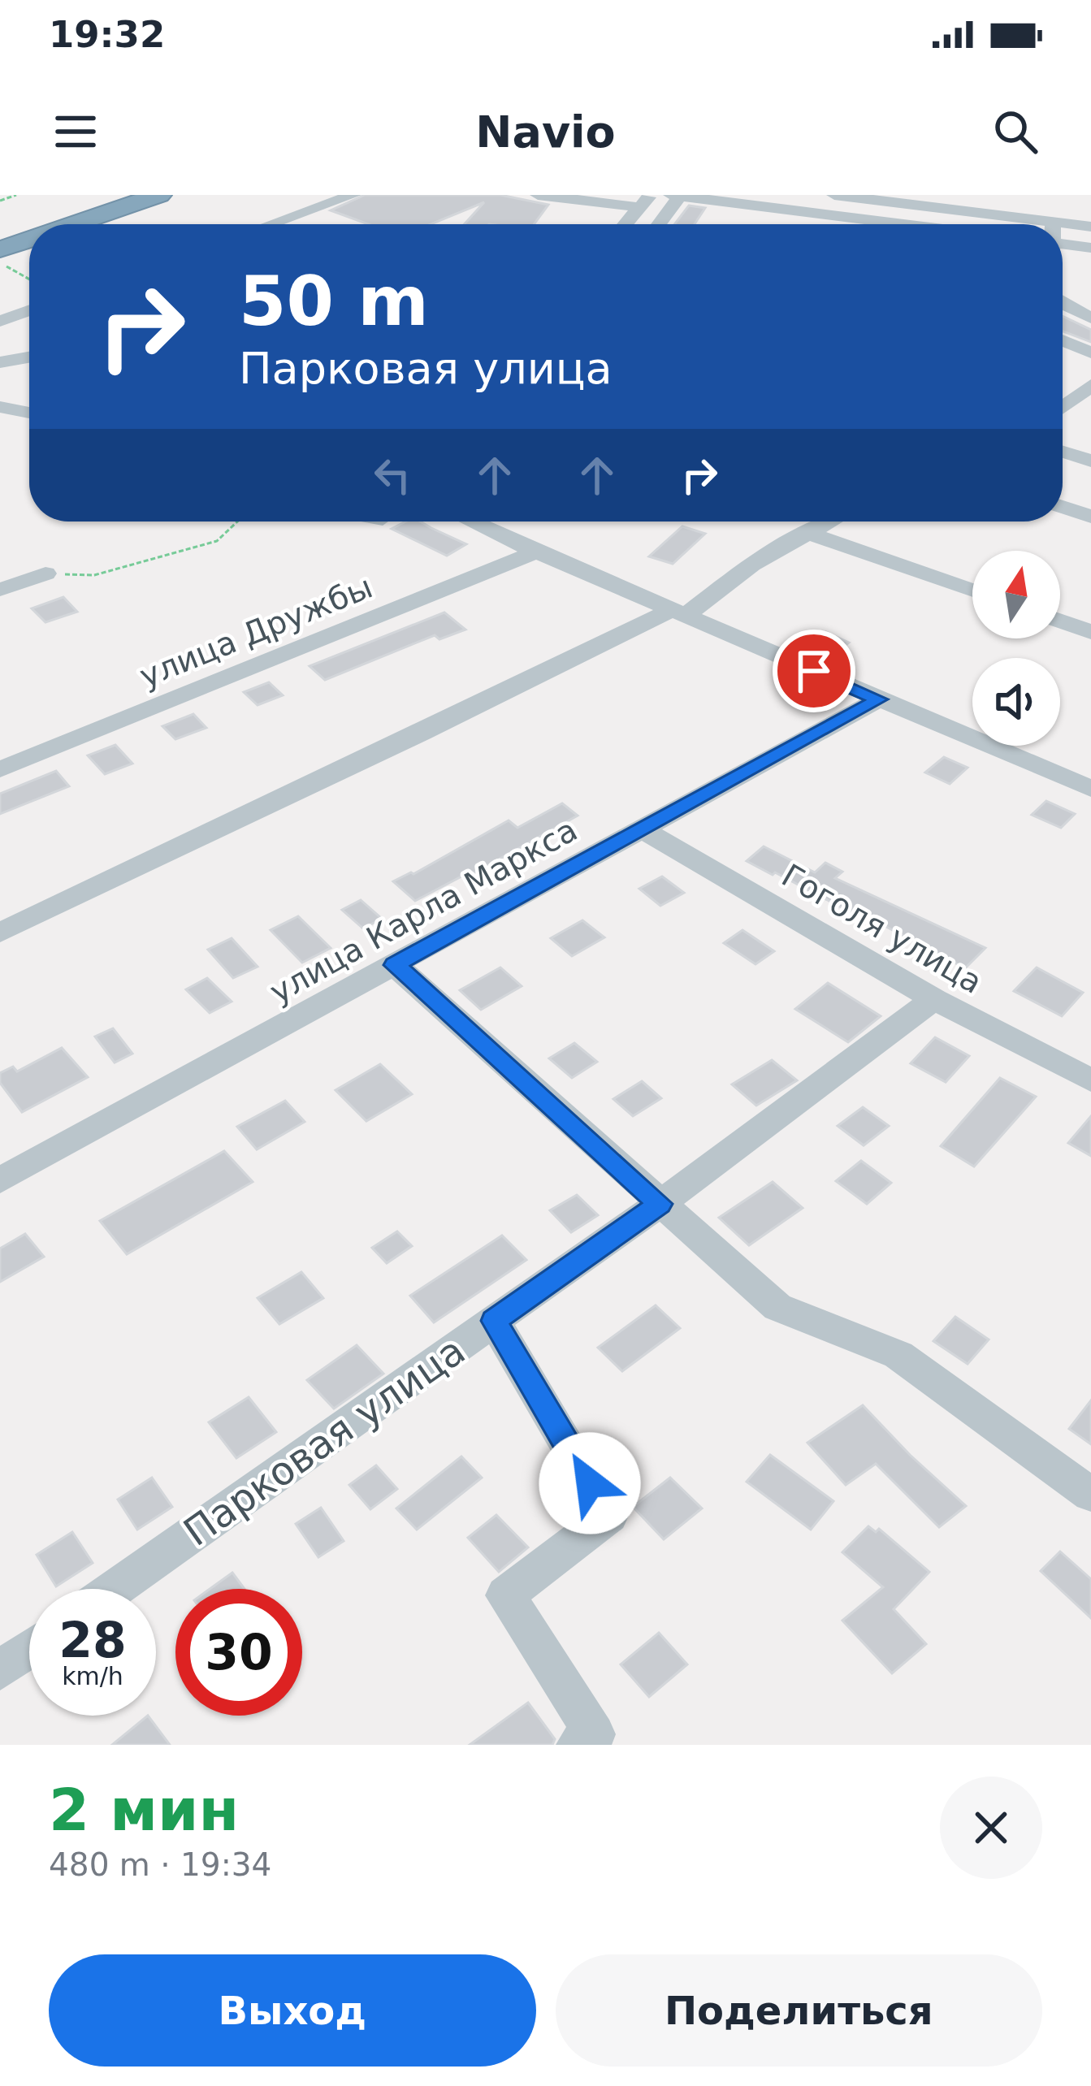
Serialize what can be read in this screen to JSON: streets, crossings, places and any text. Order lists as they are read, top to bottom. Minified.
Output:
{"streets":{"street":["улица Дружбы","улица Карла Маркса","Гоголя улица","Парковая улица"]},"crossings":[["улица Карла Маркса","Гоголя улица"],["Гоголя улица","Парковая улица"]],"north":"top","page":{"status":"19:32","header":"Navio","turn":["50 m","Парковая улица"],"speed":"28 km/h","limit":"30","heading":["2 мин","480 m · 19:34"],"buttons":["Выход","Поделиться"]}}
